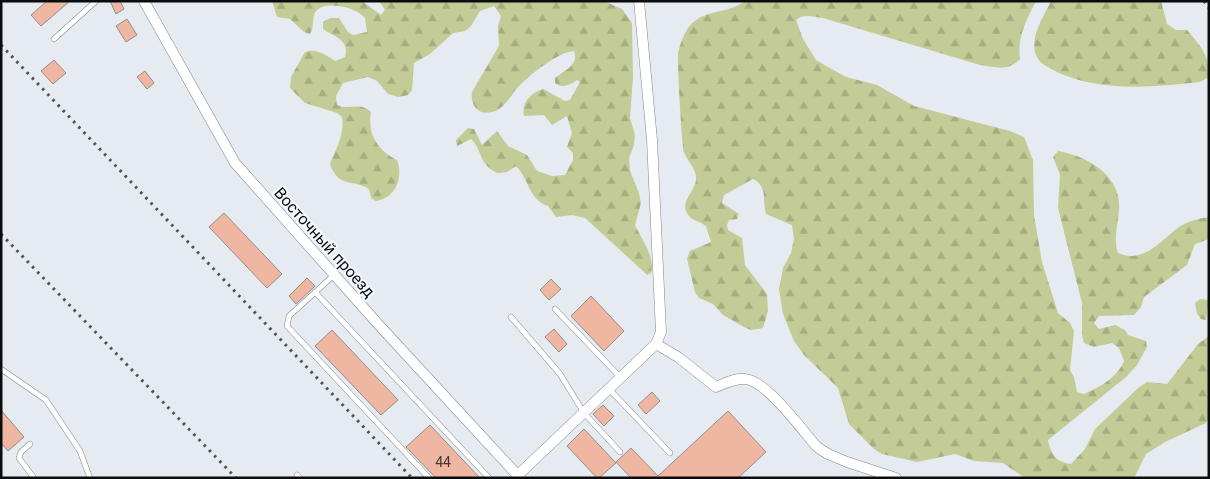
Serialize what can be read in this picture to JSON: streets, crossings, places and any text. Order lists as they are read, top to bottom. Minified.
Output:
{"streets":{"street":["Восточный проезд"]},"house_numbers":["44"]}
